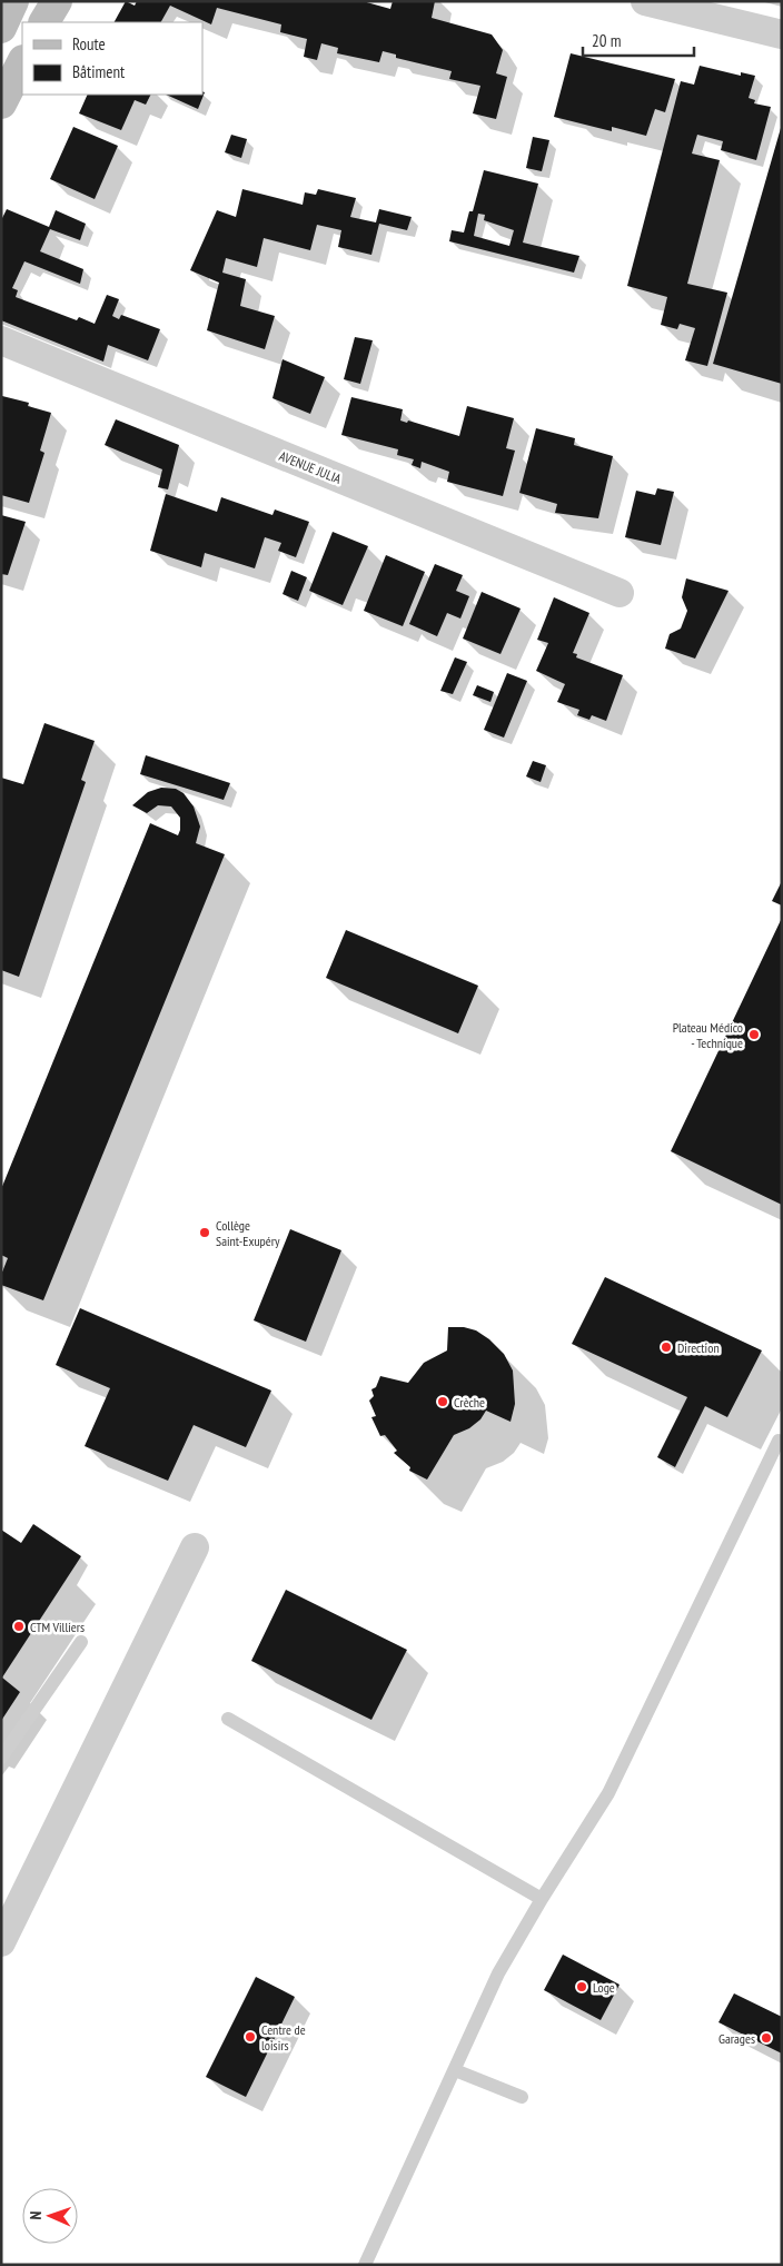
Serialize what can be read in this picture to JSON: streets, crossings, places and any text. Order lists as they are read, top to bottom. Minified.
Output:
{"streets":{"street":["AVENUE JULIA"]},"places":["Plateau Médico - Technique","Collège Saint-Exupéry","Direction","Crèche","CTM Villiers","Loge","Centre de loisirs","Garages"],"legend":["Route","Bâtiment"],"scale_bar":"20 m","north":"left"}
